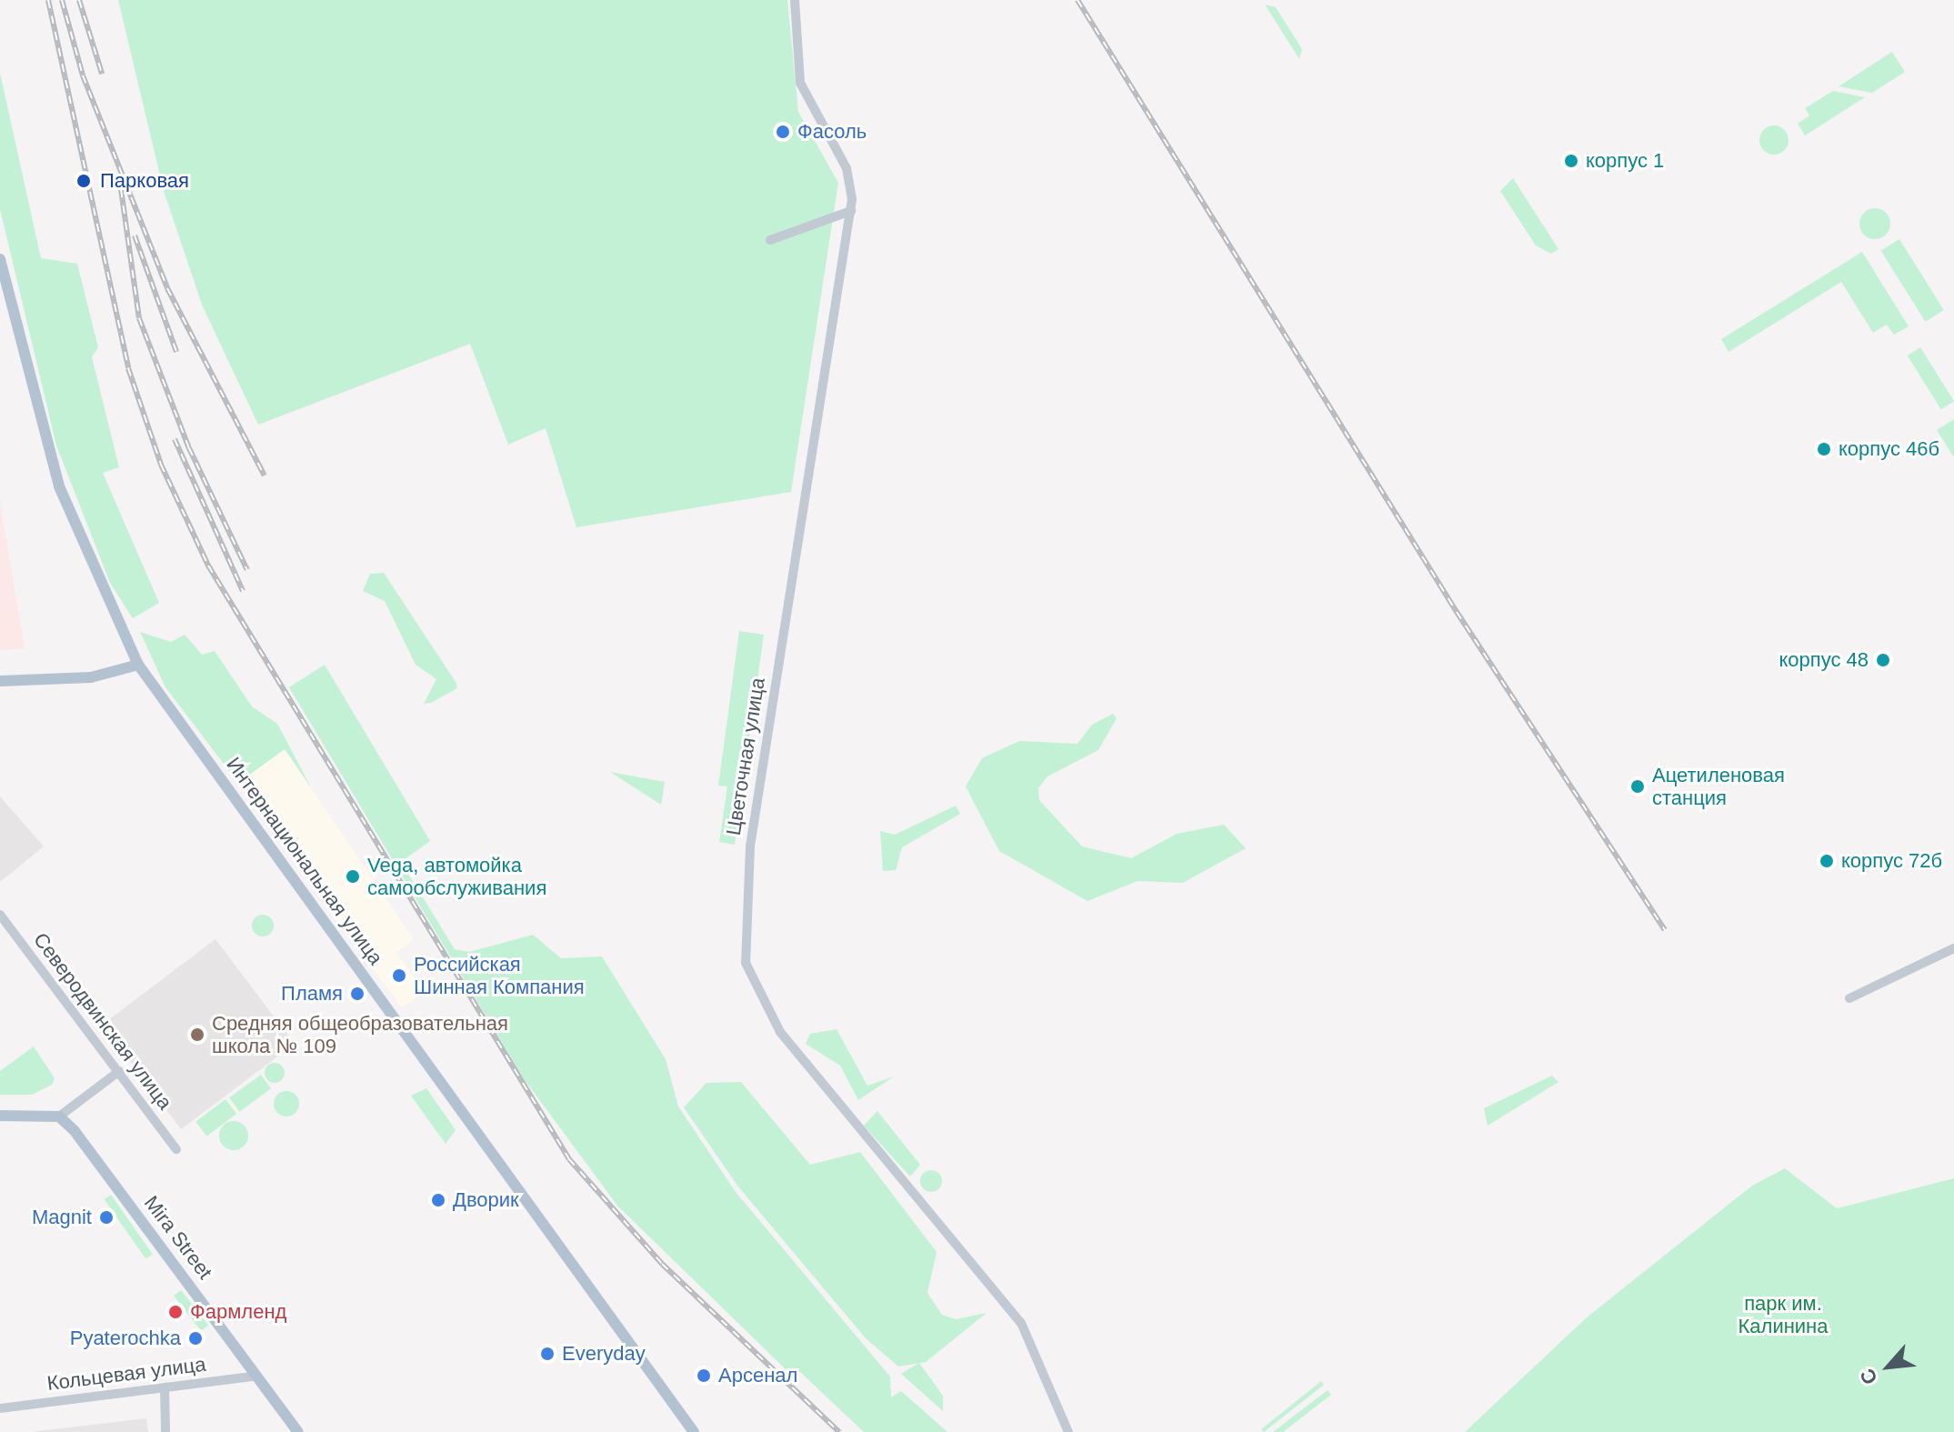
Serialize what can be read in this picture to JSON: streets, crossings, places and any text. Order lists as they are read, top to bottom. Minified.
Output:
{"streets":{"main road":["Интернациональная улица","Mira Street"],"street":["Цветочная улица","Северодвинская улица","Кольцевая улица"]},"crossings":[["Mira Street","Кольцевая улица"]],"parks":["парк им. Калинина"],"places":["Фасоль","корпус 1","Парковая","корпус 46б","корпус 48","Ацетиленовая станция","корпус 72б","Vega, автомойка самообслуживания","Российская Шинная Компания","Пламя","Средняя общеобразовательная школа № 109","Дворик","Magnit","Фармленд","Pyaterochka","Everyday","Арсенал"],"north":"bottom left"}
